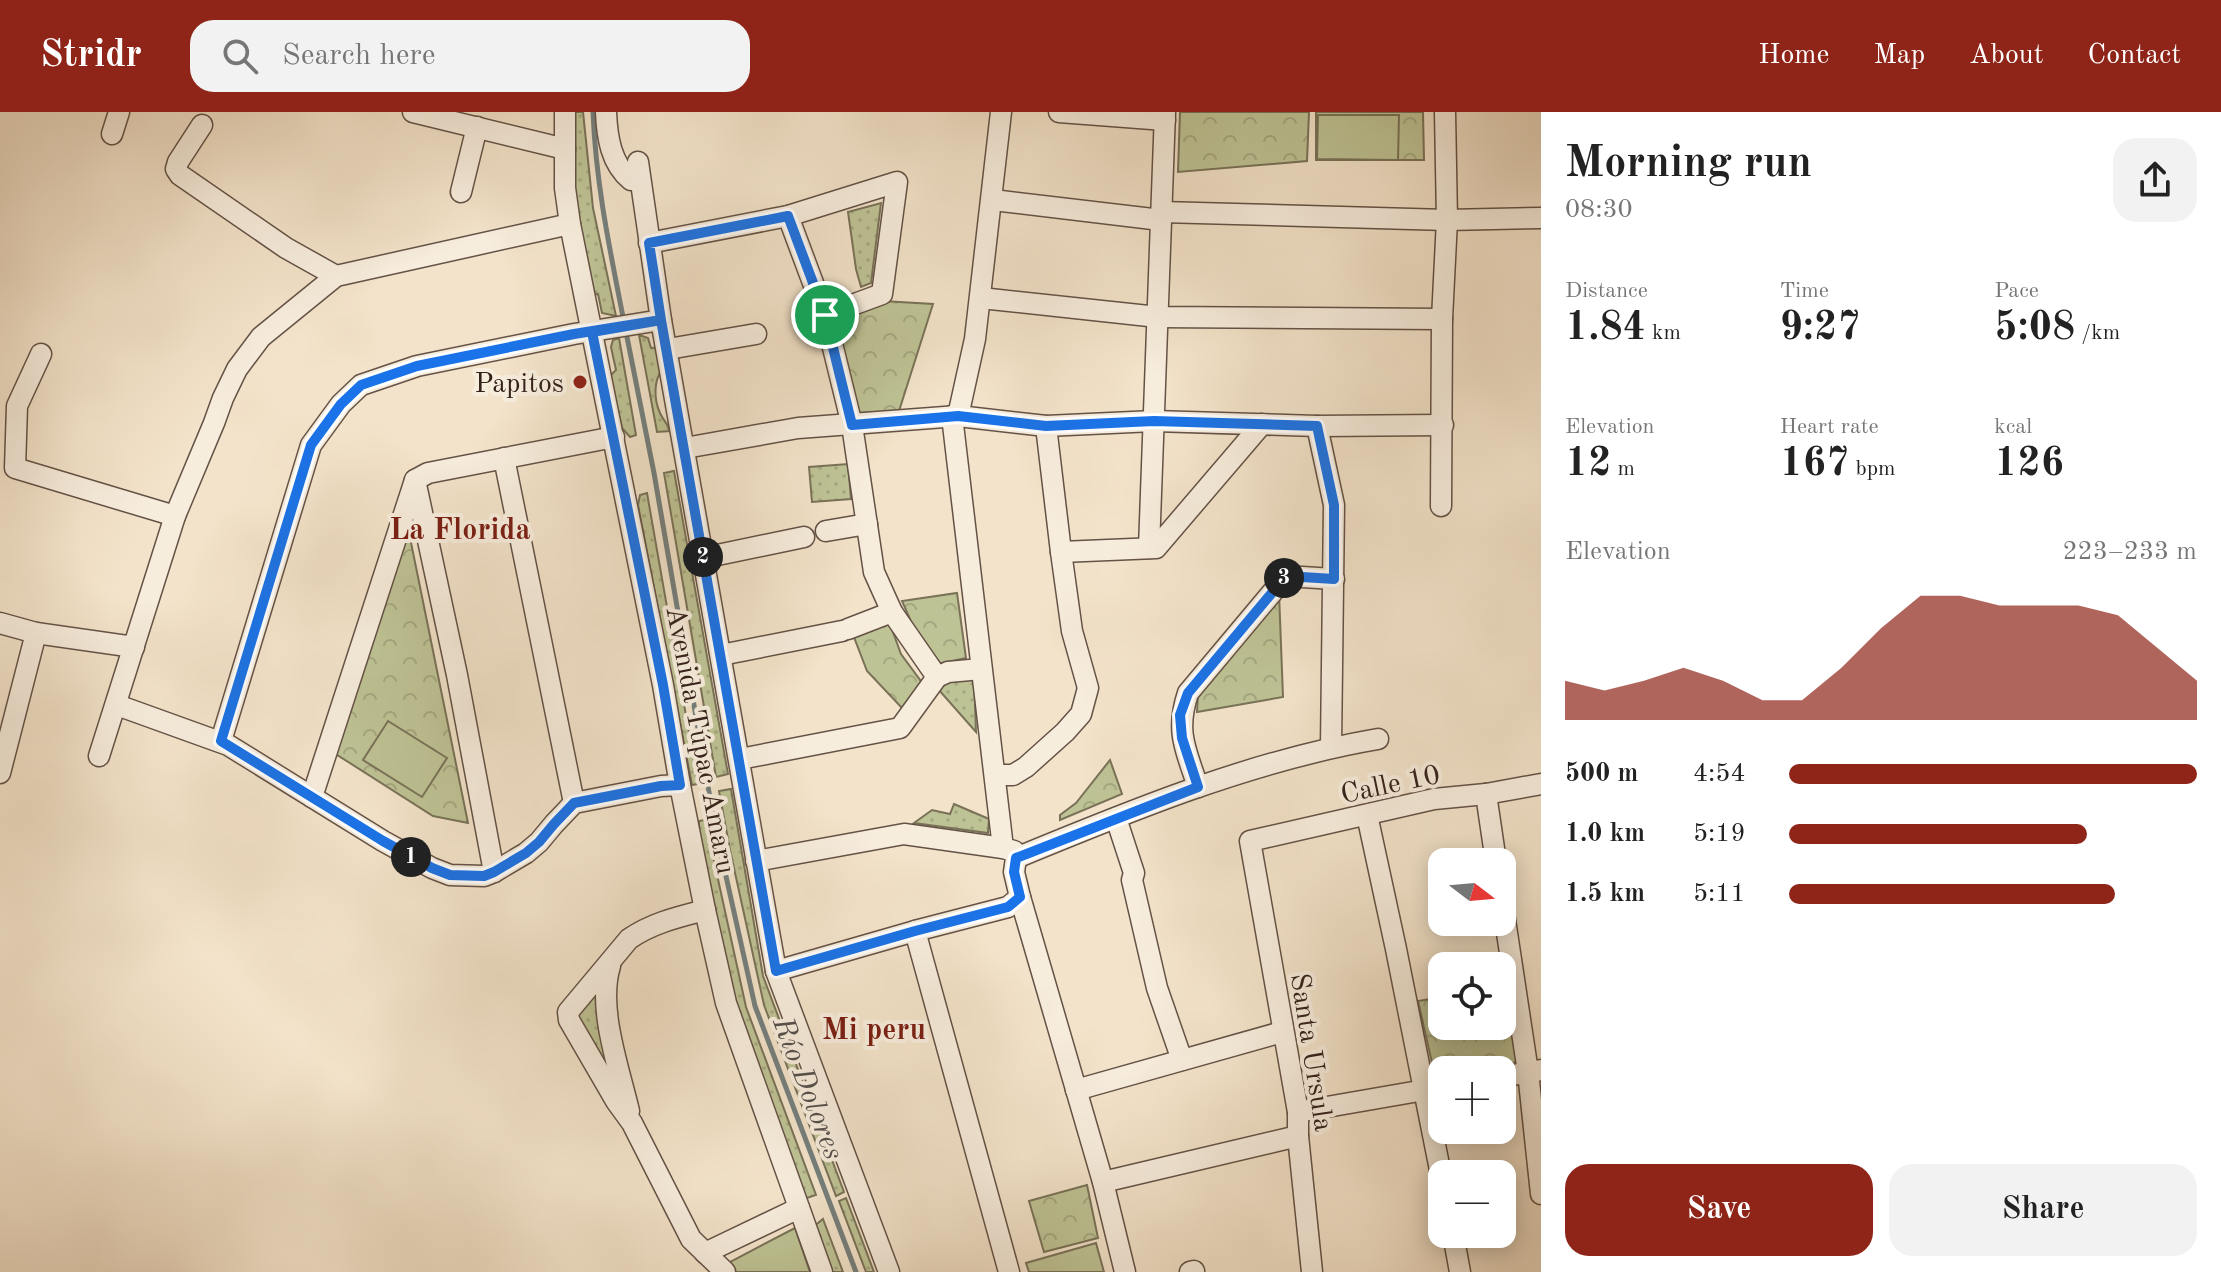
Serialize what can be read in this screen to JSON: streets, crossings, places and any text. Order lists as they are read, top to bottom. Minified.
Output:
{"streets":{"street":["Avenida Túpac Amaru","Calle 10","Santa Ursula"]},"crossings":[["Calle 10","Santa Ursula"]],"districts":["La Florida","Mi peru"],"water":["Río Dolores"],"places":["Papitos"],"north":"right","page":{"header":"Stridr","search":"Search here","nav":["Home","Map","About","Contact"],"heading":["Morning run","08:30"],"stats":[["Distance","1.84 km"],["Time","9:27"],["Pace","5:08 /km"],["Elevation","12 m"],["Heart rate","167 bpm"],["kcal","126"]],"chart":["Elevation","223–233 m"],"pins":["2","3","1"],"list":[{"name":"500 m","note":"4:54"},{"name":"1.0 km","note":"5:19"},{"name":"1.5 km","note":"5:11"}],"map_buttons":["+","−"],"buttons":["Save","Share"]}}
